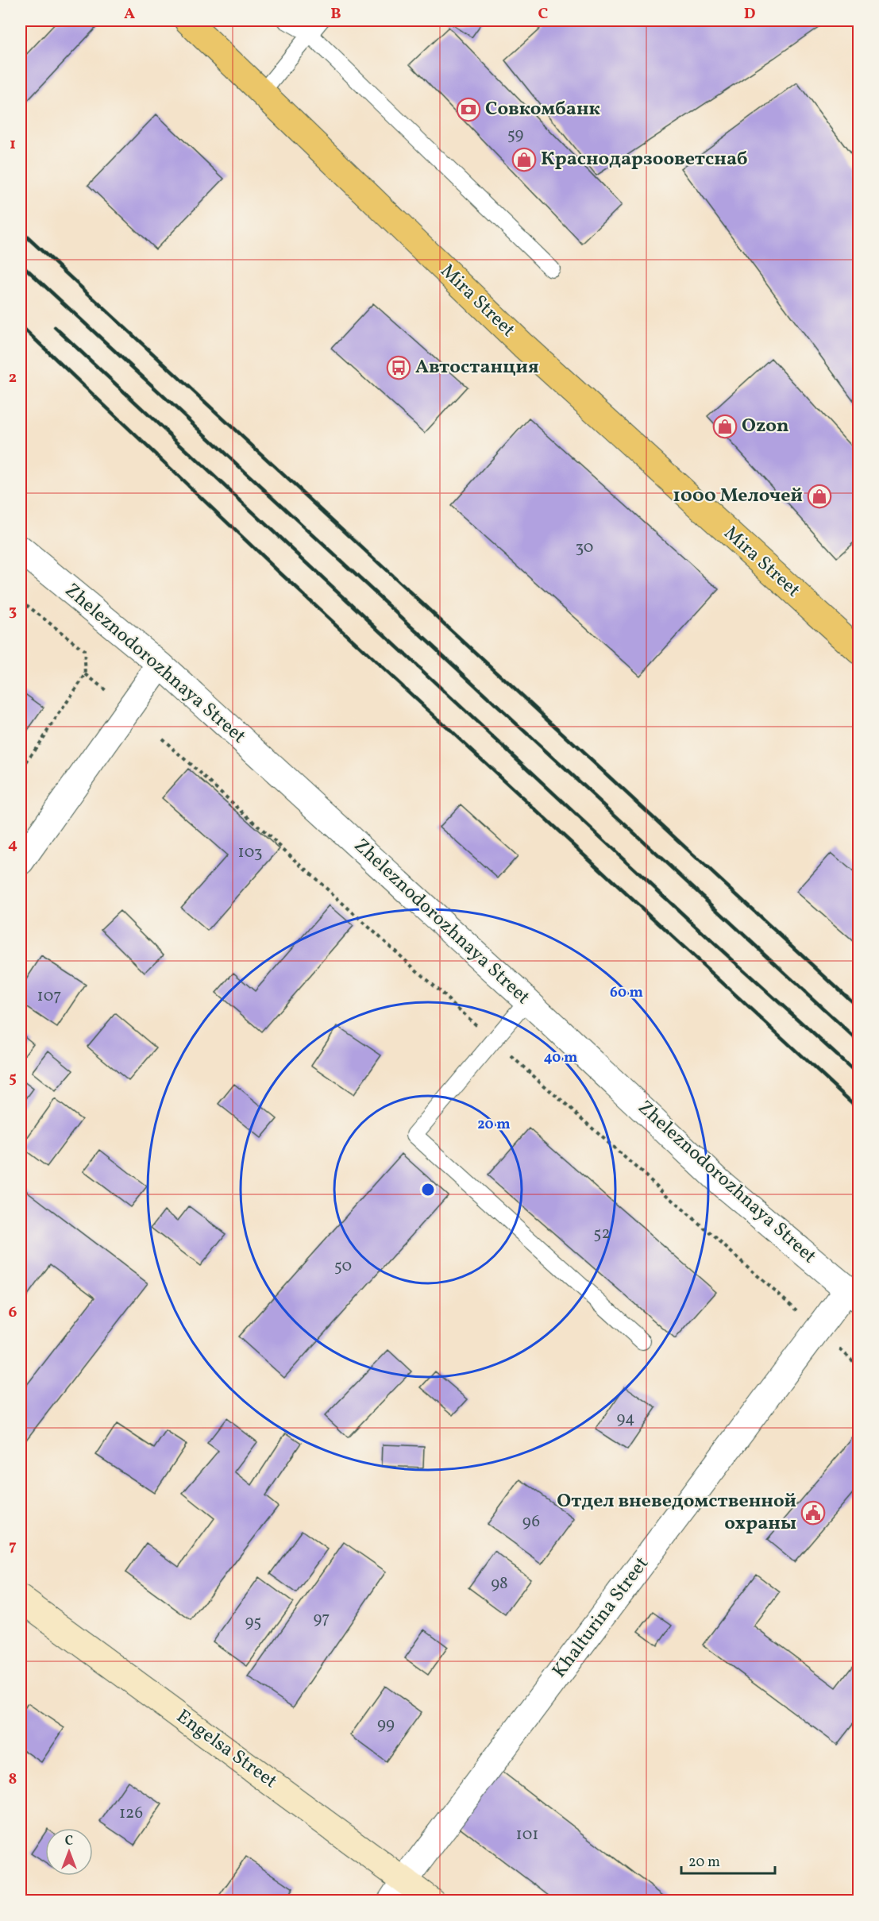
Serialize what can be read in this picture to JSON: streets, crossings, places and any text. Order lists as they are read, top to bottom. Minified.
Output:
{"streets":{"main road":["Mira Street"],"street":["Zheleznodorozhnaya Street","Khalturina Street","Engelsa Street"]},"crossings":[["Zheleznodorozhnaya Street","Khalturina Street"],["Khalturina Street","Engelsa Street"]],"places":{"bank":["Совкомбанк"],"shop":["Краснодарзооветснаб","Ozon","1000 Мелочей"],"bus stop":["Автостанция"],"public building":["Отдел вневедомственной охраны"]},"house_numbers":["59","30","103","107","52","50","94","96","98","97","95","99","126","101"],"scale_bar":"20 m","north":"top","grid":{"columns":["A","B","C","D"],"rows":["1","2","3","4","5","6","7","8"]},"rings":["60 m","40 m","20 m"]}
